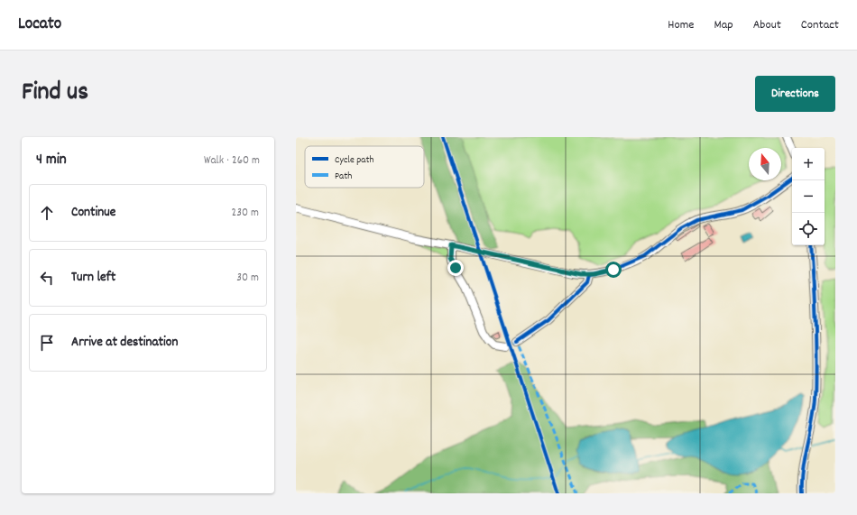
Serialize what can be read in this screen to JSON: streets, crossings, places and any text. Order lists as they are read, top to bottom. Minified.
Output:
{"legend":["Cycle path","Path"],"north":"top","page":{"header":"Locato","nav":["Home","Map","About","Contact"],"title":"Find us","buttons":"Directions","heading":["4 min","Walk · 260 m"],"map_buttons":["+","−"],"list":[["Continue","230 m"],["Turn left","30 m"],"Arrive at destination"]}}
